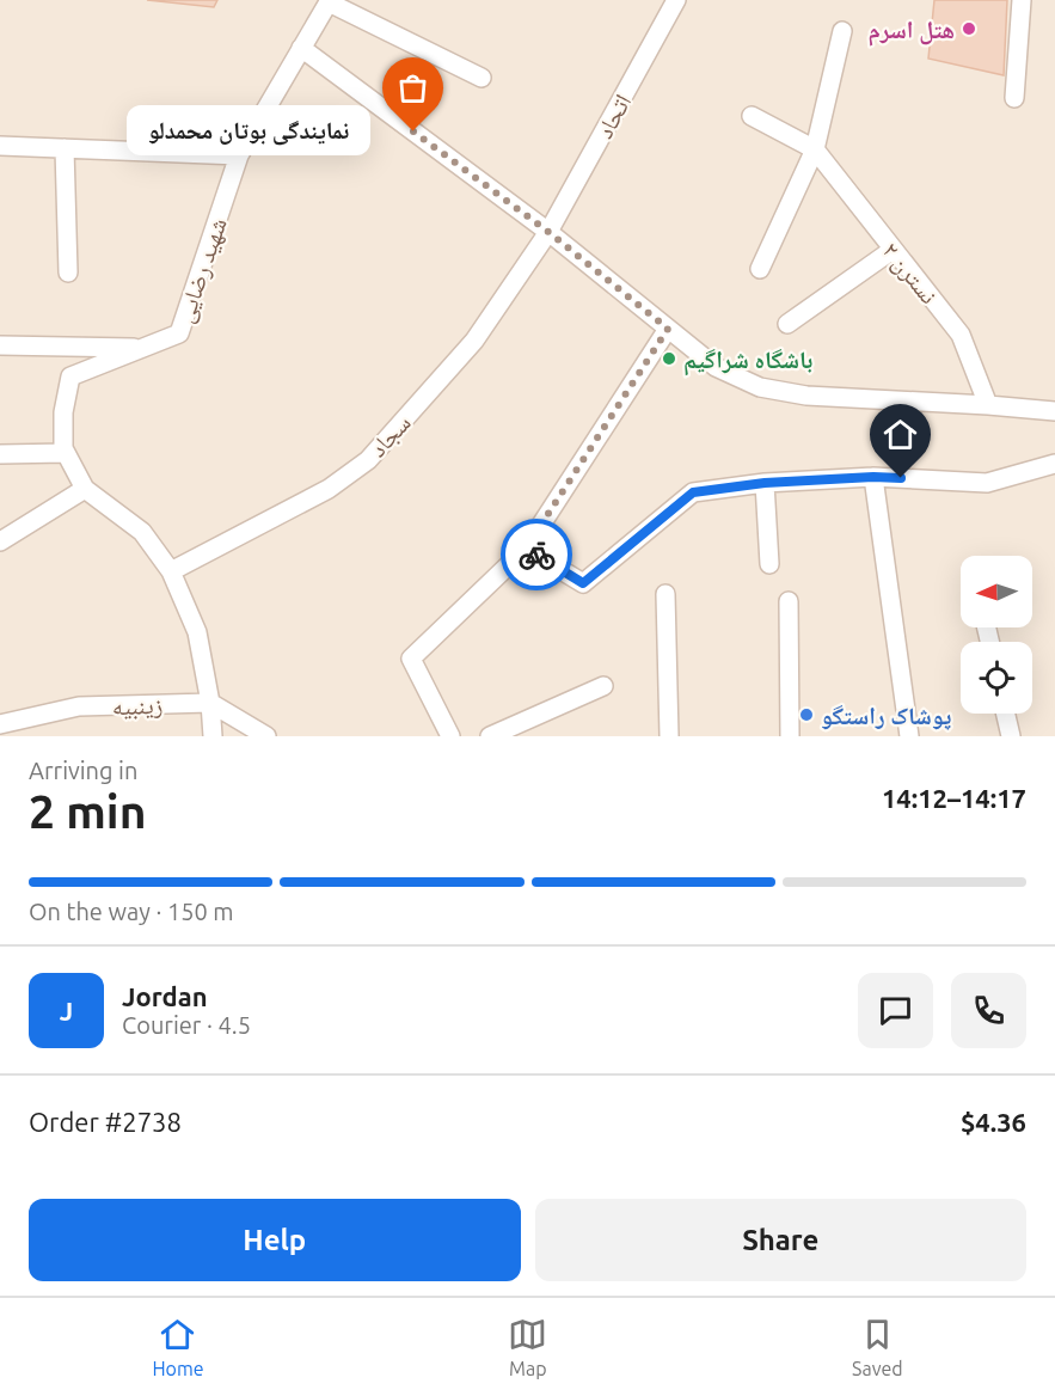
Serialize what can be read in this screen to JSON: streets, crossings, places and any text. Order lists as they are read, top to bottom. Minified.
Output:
{"streets":{"street":["اتحاد","شهید رضایی","نسترن ۲","سجاد","زینبیه"]},"crossings":[["اتحاد","سجاد"],["شهید رضایی","سجاد"],["شهید رضایی","زینبیه"]],"places":["هتل اسرم","نمایندگی بوتان محمدلو","باشگاه شراگیم","پوشاک راستگو"],"north":"left","page":{"bubble":"نمایندگی بوتان محمدلو","heading":["2 min","Arriving in","14:12–14:17"],"panel":["Jordan","Courier · 4.5","Order #2738","$4.36"],"bar":"On the way · 150 m","round":"J","buttons":["Help","Share"],"tabs":["Home","Map","Saved"]}}
